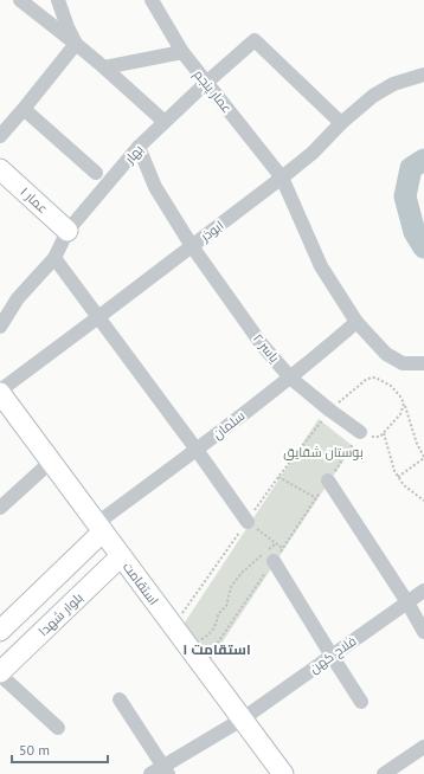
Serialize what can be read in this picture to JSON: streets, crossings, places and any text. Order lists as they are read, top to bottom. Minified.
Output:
{"streets":{"main road":["عمار ۱","استقامت","بلوار شهدا"],"street":["عمار پنجم","بهار","ابوذر","یاسر ۲","سلمان","فلاح کهن"]},"crossings":[["عمار پنجم","بهار"],["عمار پنجم","ابوذر"],["عمار پنجم","سلمان"],["بهار","عمار ۱"],["بهار","ابوذر"],["بهار","یاسر ۲"],["ابوذر","یاسر ۲"],["ابوذر","استقامت"],["یاسر ۲","سلمان"],["سلمان","استقامت"],["استقامت","بلوار شهدا"],["استقامت","فلاح کهن"]],"districts":["استقامت ۱"],"parks":["بوستان شقایق"],"scale_bar":"50 m"}
